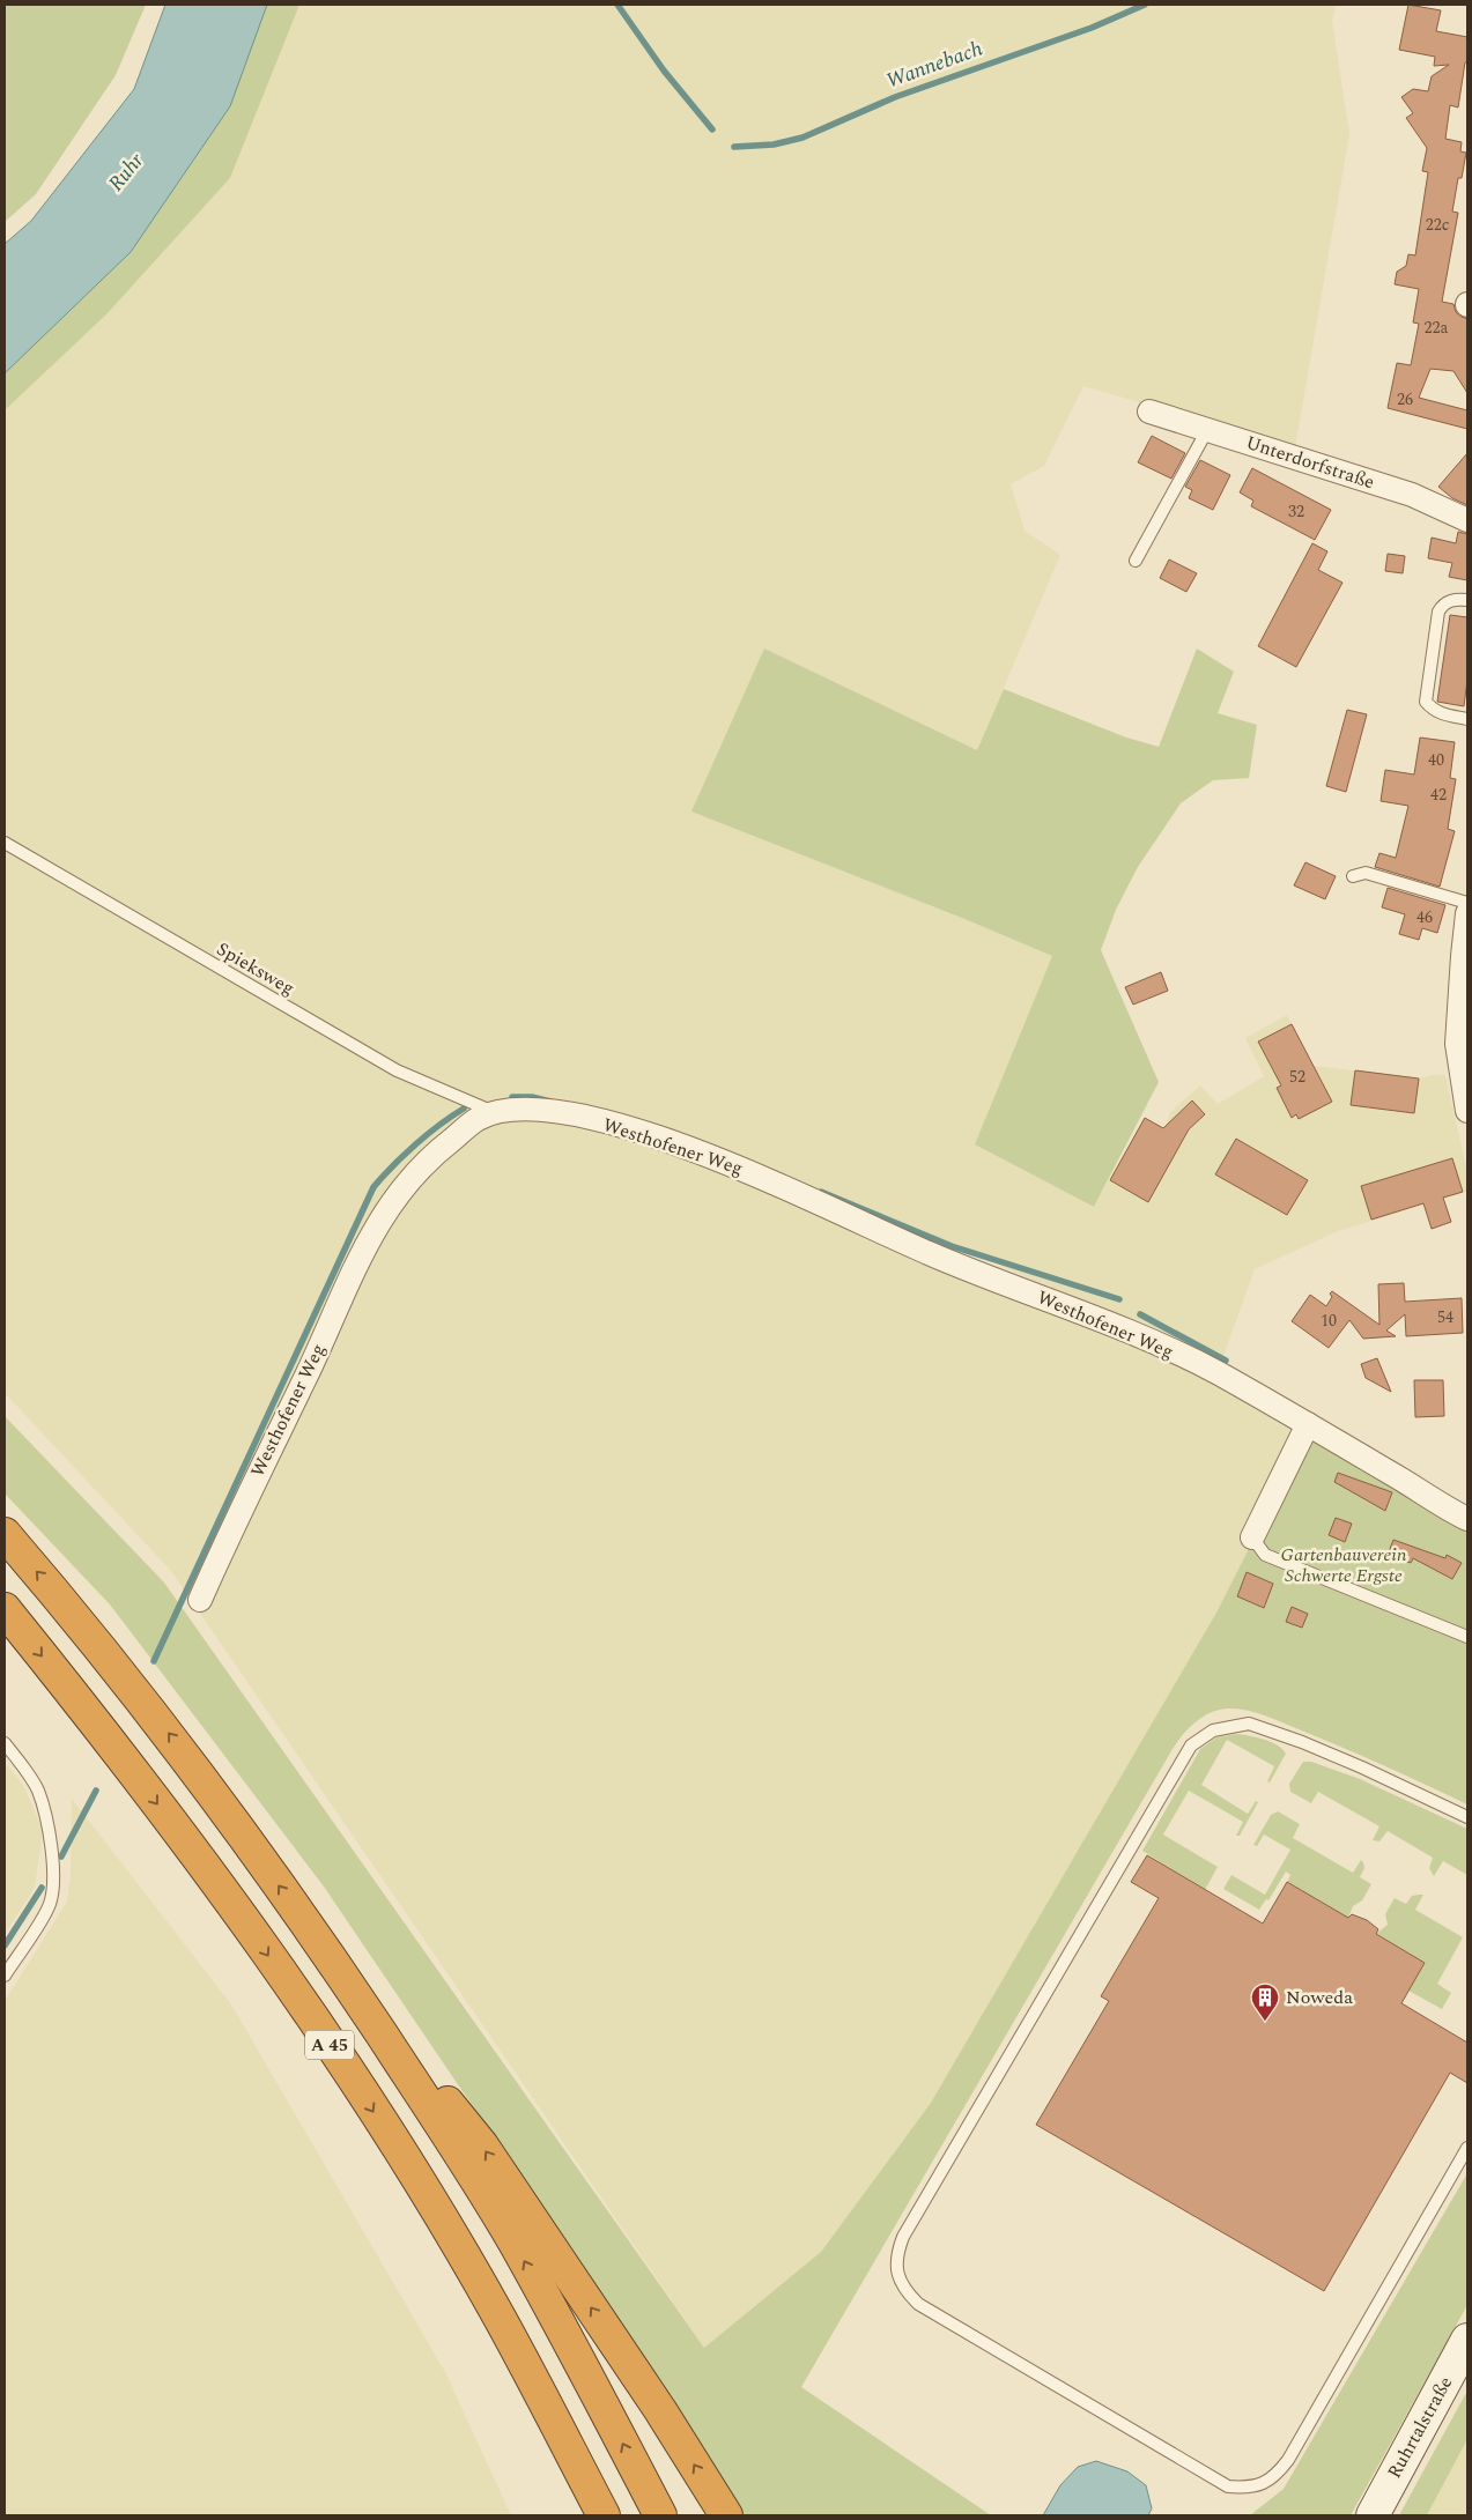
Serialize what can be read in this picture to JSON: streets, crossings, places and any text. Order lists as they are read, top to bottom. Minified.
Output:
{"streets":{"highway":["A 45"],"main road":["Ruhrtalstraße"],"street":["Unterdorfstraße","Westhofener Weg"],"lane":["Spieksweg"]},"crossings":[["Spieksweg","Westhofener Weg"]],"water":["Wannebach","Ruhr"],"parks":["Gartenbauverein Schwerte Ergste"],"places":{"building":["Noweda"]},"house_numbers":["22c","22a","26","32","40","42","46","52","54","10"]}
